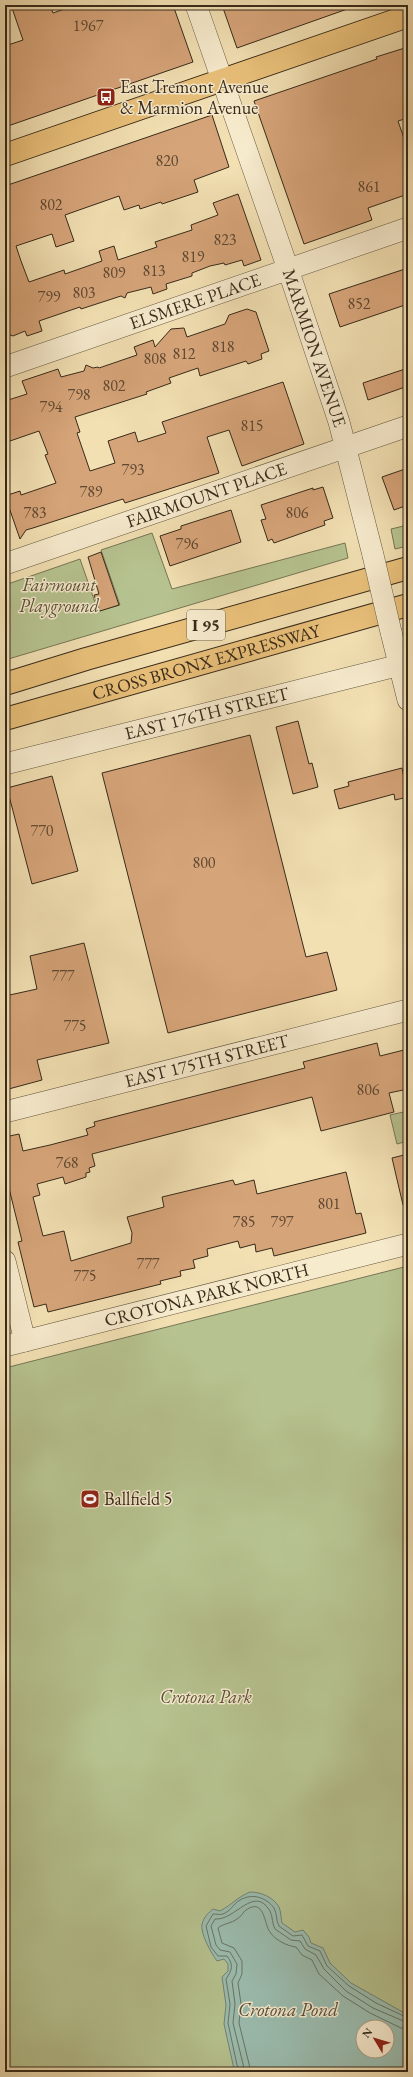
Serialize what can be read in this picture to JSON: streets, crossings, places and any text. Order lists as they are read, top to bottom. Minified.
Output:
{"streets":{"main road":["I 95","CROSS BRONX EXPRESSWAY"],"street":["ELSMERE PLACE","MARMION AVENUE","FAIRMOUNT PLACE","EAST 176TH STREET","EAST 175TH STREET","CROTONA PARK NORTH"]},"crossings":[["ELSMERE PLACE","MARMION AVENUE"],["MARMION AVENUE","FAIRMOUNT PLACE"],["MARMION AVENUE","EAST 176TH STREET"]],"water":["Crotona Pond"],"parks":["Fairmount Playground","Crotona Park"],"places":{"bus stop":["East Tremont Avenue & Marmion Avenue"],"sports":["Ballfield 5"]},"house_numbers":["1967","820","861","802","823","819","813","809","803","799","852","818","812","808","802","798","794","815","793","789","783","806","796","770","800","777","775","806","768","801","785","797","777","775"],"north":"top left"}
